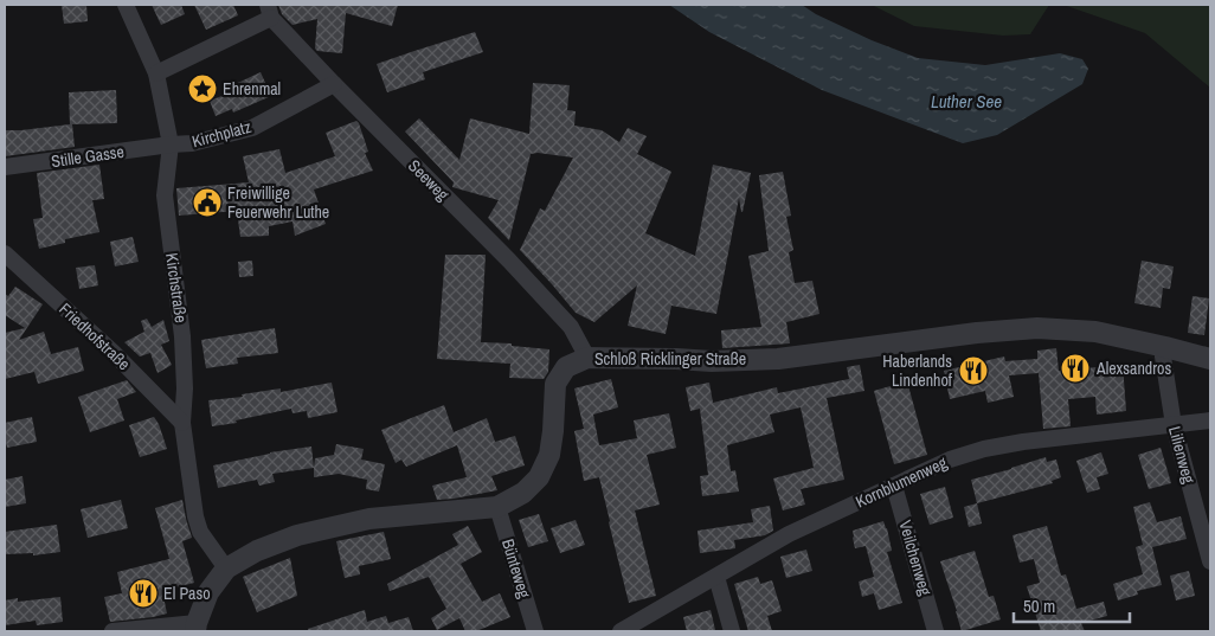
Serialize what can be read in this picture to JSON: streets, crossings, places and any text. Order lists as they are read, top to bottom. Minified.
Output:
{"streets":{"street":["Kirchplatz","Stille Gasse","Seeweg","Kirchstraße","Friedhofstraße","Schloß Ricklinger Straße","Lilienweg","Kornblumenweg","Veilchenweg","Bünteweg"]},"crossings":[["Kirchplatz","Stille Gasse"],["Kirchplatz","Seeweg"],["Kirchplatz","Kirchstraße"],["Stille Gasse","Kirchstraße"],["Seeweg","Schloß Ricklinger Straße"],["Kirchstraße","Friedhofstraße"],["Kirchstraße","Schloß Ricklinger Straße"],["Schloß Ricklinger Straße","Lilienweg"],["Schloß Ricklinger Straße","Bünteweg"],["Lilienweg","Kornblumenweg"],["Kornblumenweg","Veilchenweg"]],"water":["Luther See"],"places":{"place":["Ehrenmal"],"public building":["Freiwillige Feuerwehr Luthe"],"restaurant":["Alexsandros","Haberlands Lindenhof","El Paso"]},"scale_bar":"50 m"}
